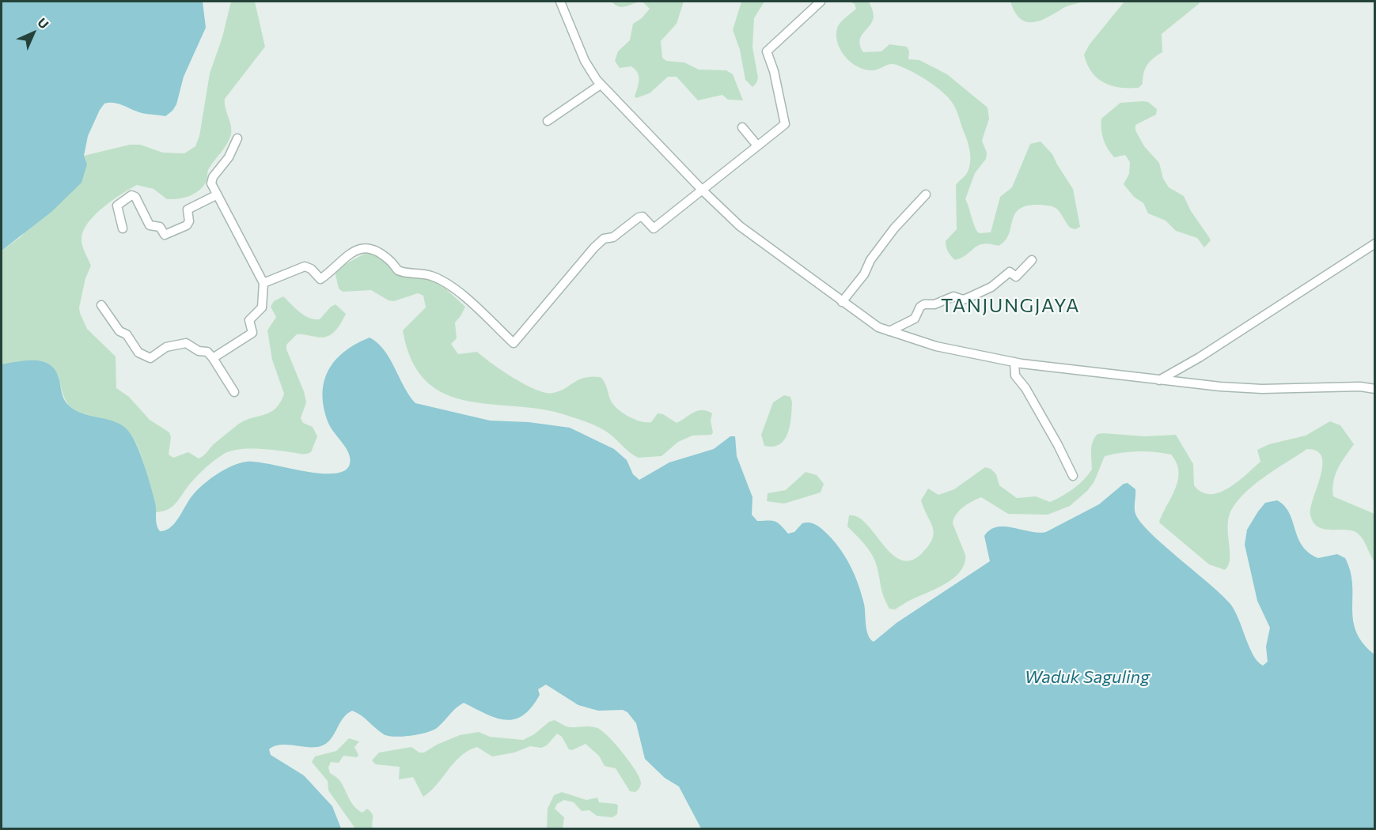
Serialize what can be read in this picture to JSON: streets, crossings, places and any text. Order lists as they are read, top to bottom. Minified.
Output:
{"districts":["TANJUNGJAYA"],"water":["Waduk Saguling"],"north":"top right"}
